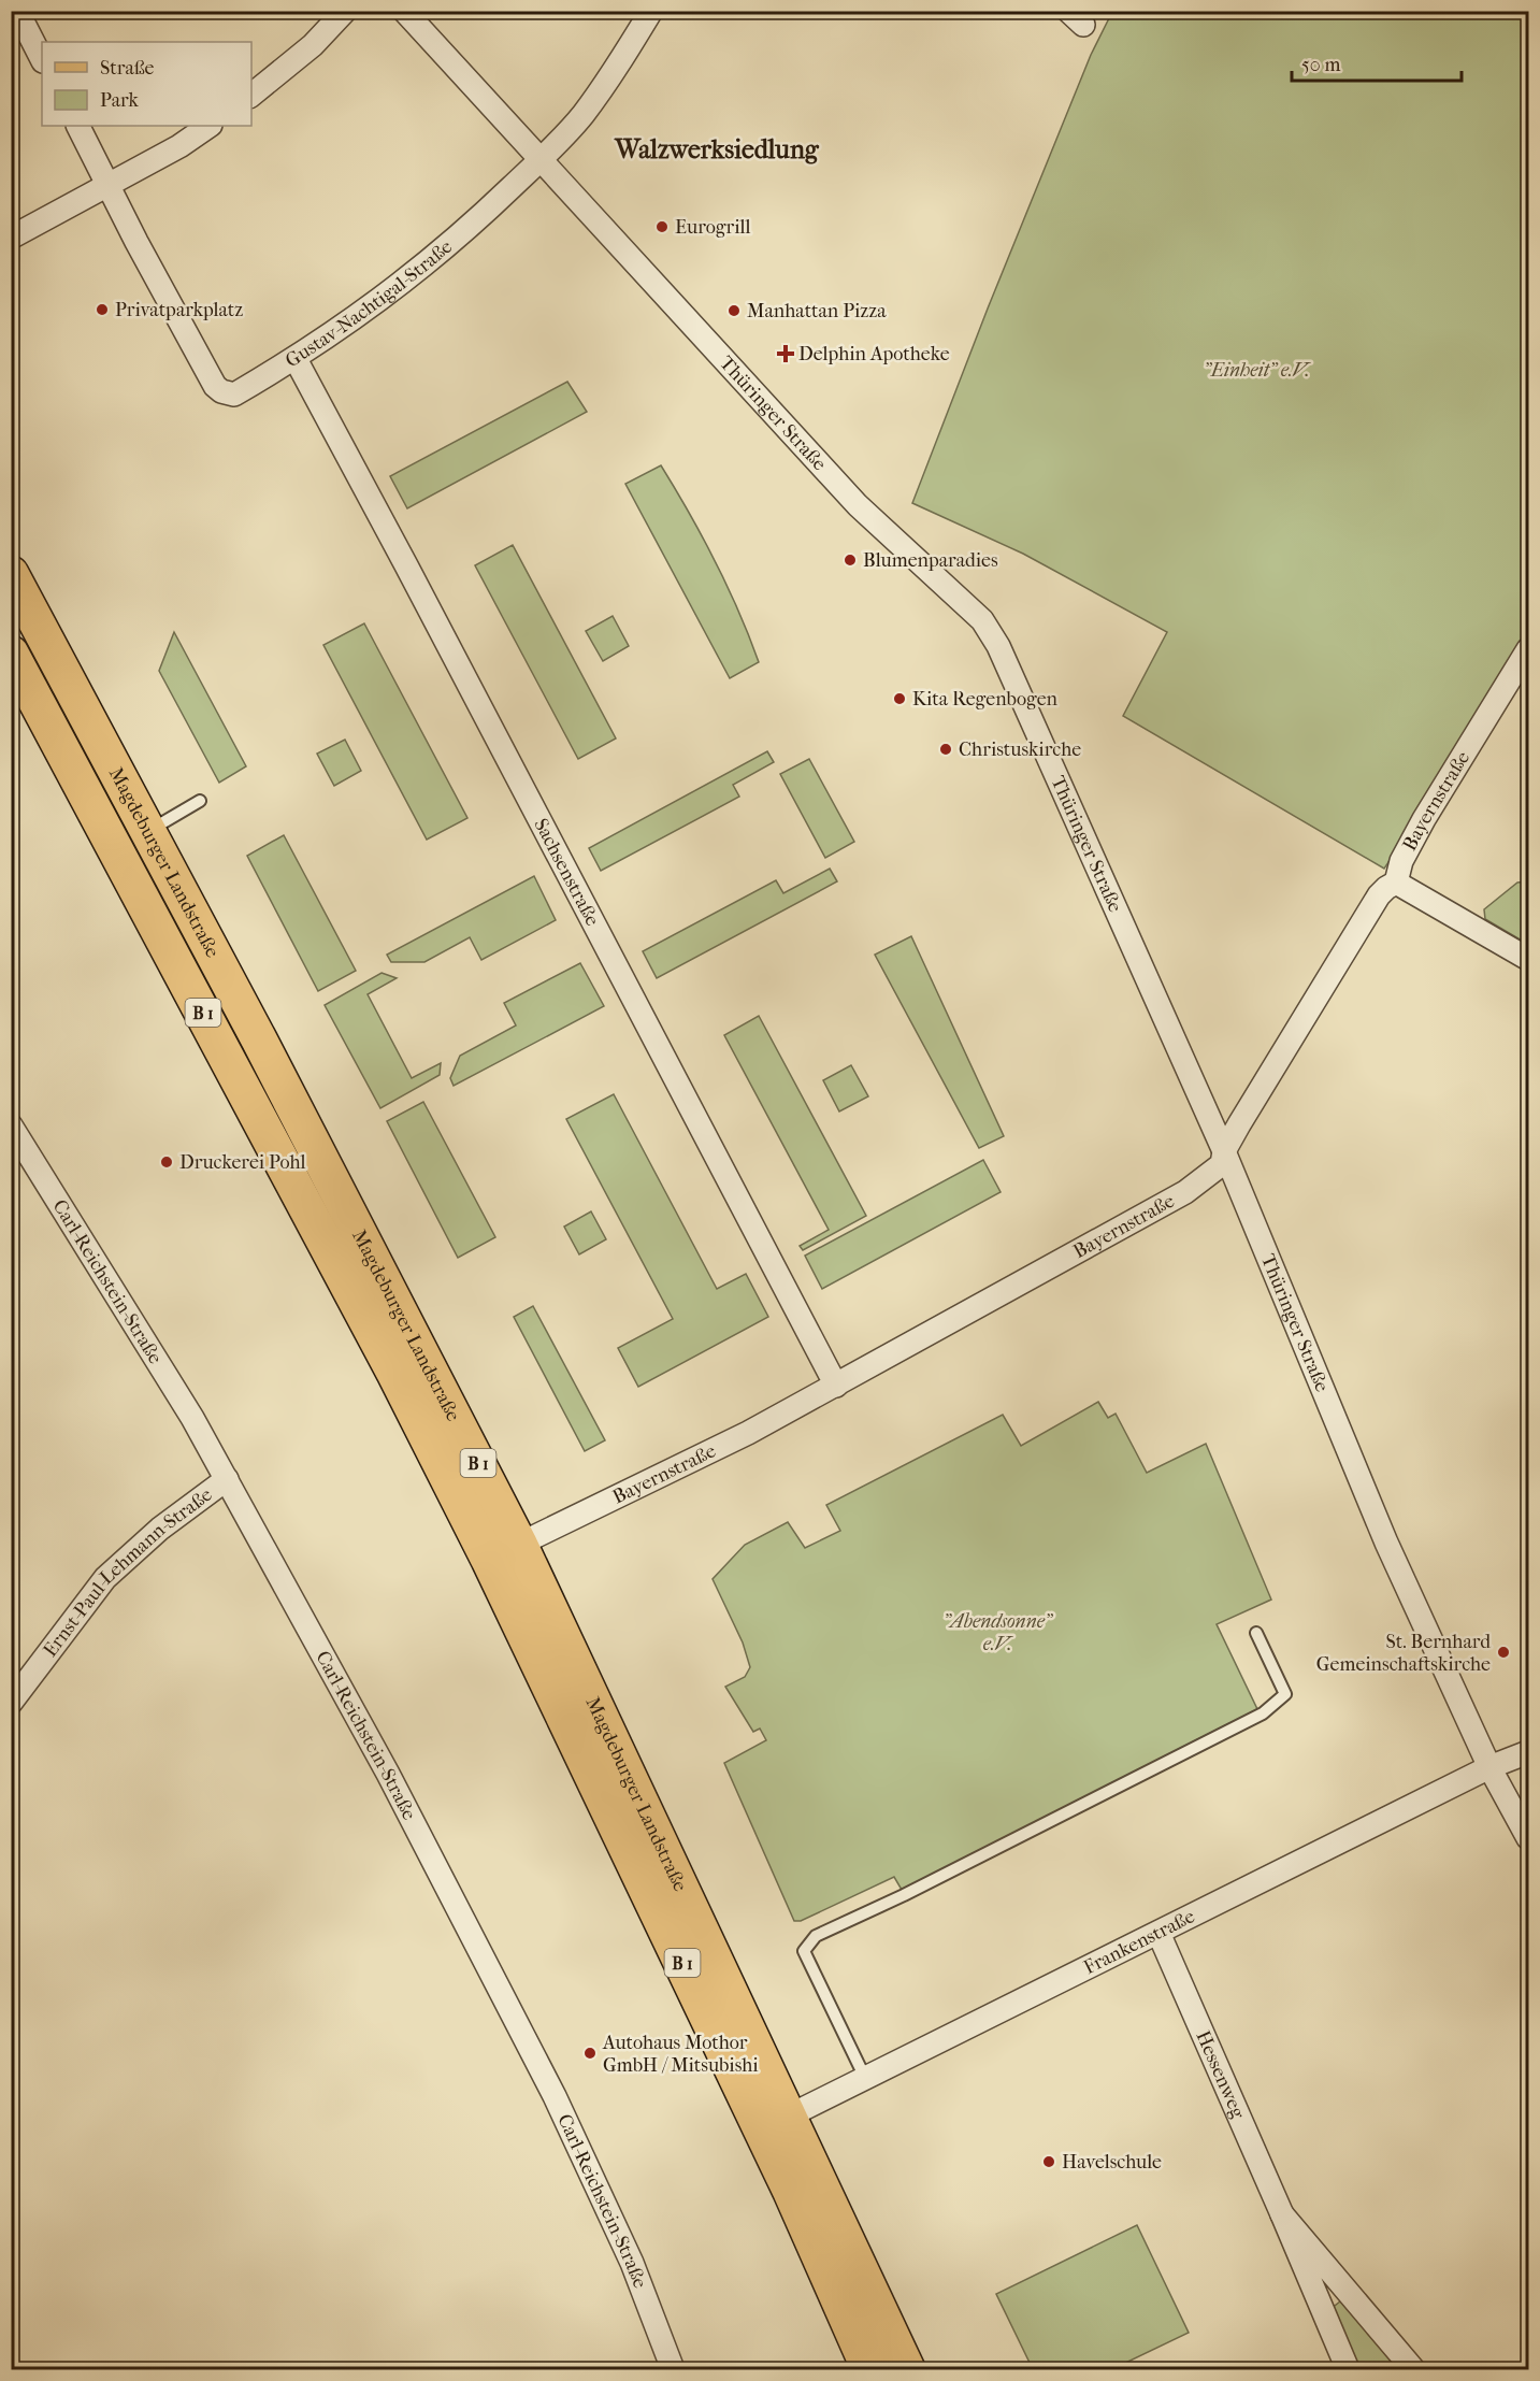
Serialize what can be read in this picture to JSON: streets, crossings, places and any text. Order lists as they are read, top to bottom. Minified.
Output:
{"streets":{"main road":["Magdeburger Landstraße","B 1"],"street":["Gustav-Nachtigal-Straße","Thüringer Straße","Bayernstraße","Sachsenstraße","Carl-Reichstein-Straße","Ernst-Paul-Lehmann-Straße","Frankenstraße","Hessenweg"]},"crossings":[["Gustav-Nachtigal-Straße","Thüringer Straße"],["Gustav-Nachtigal-Straße","Sachsenstraße"],["Thüringer Straße","Bayernstraße"],["Thüringer Straße","Frankenstraße"],["Bayernstraße","Magdeburger Landstraße"],["Bayernstraße","Sachsenstraße"],["Magdeburger Landstraße","Frankenstraße"],["Carl-Reichstein-Straße","Ernst-Paul-Lehmann-Straße"],["Frankenstraße","Hessenweg"]],"districts":["Walzwerksiedlung"],"parks":["\"Einheit\" e.V.","\"Abendsonne\" e.V."],"places":{"other":["Eurogrill","Privatparkplatz","Manhattan Pizza","Blumenparadies","Kita Regenbogen","Christuskirche","Druckerei Pohl","St. Bernhard Gemeinschaftskirche","Autohaus Mothor GmbH / Mitsubishi","Havelschule"],"health":["Delphin Apotheke"]},"legend":["Straße","Park"],"scale_bar":"50 m"}
